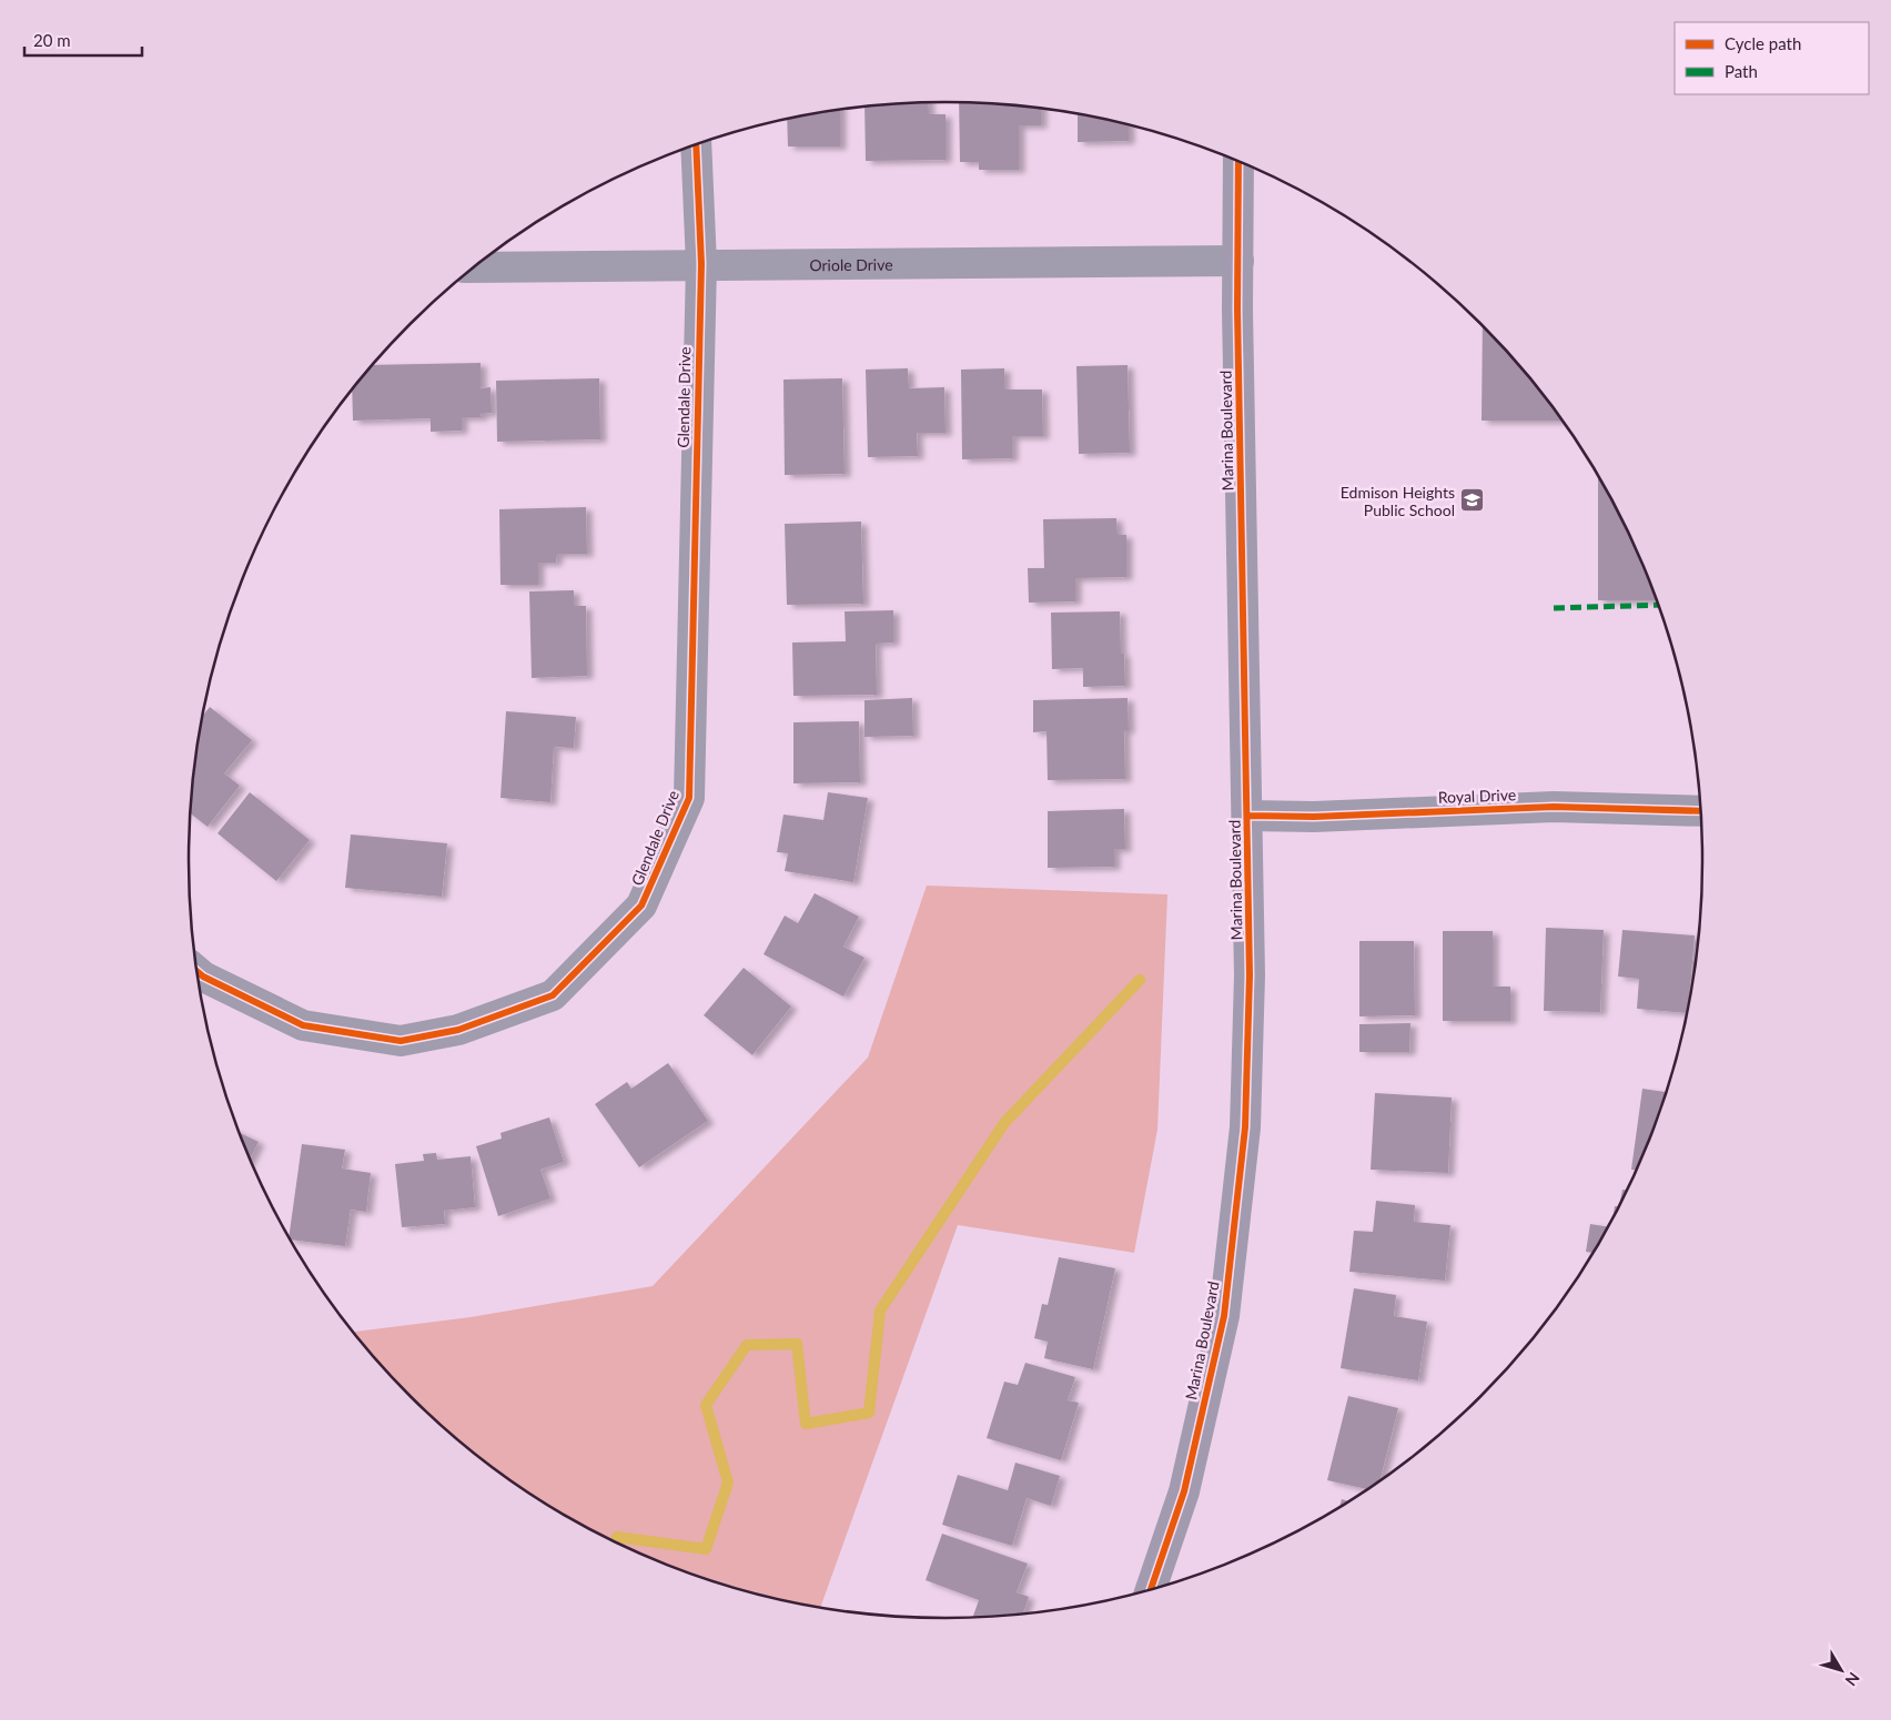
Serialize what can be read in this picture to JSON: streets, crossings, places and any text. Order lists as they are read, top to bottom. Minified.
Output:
{"streets":{"street":["Oriole Drive","Glendale Drive","Marina Boulevard","Royal Drive"]},"crossings":[["Oriole Drive","Glendale Drive"],["Oriole Drive","Marina Boulevard"],["Marina Boulevard","Royal Drive"]],"places":{"school or university":["Edmison Heights Public School"]},"legend":["Cycle path","Path"],"scale_bar":"20 m","north":"bottom right"}
